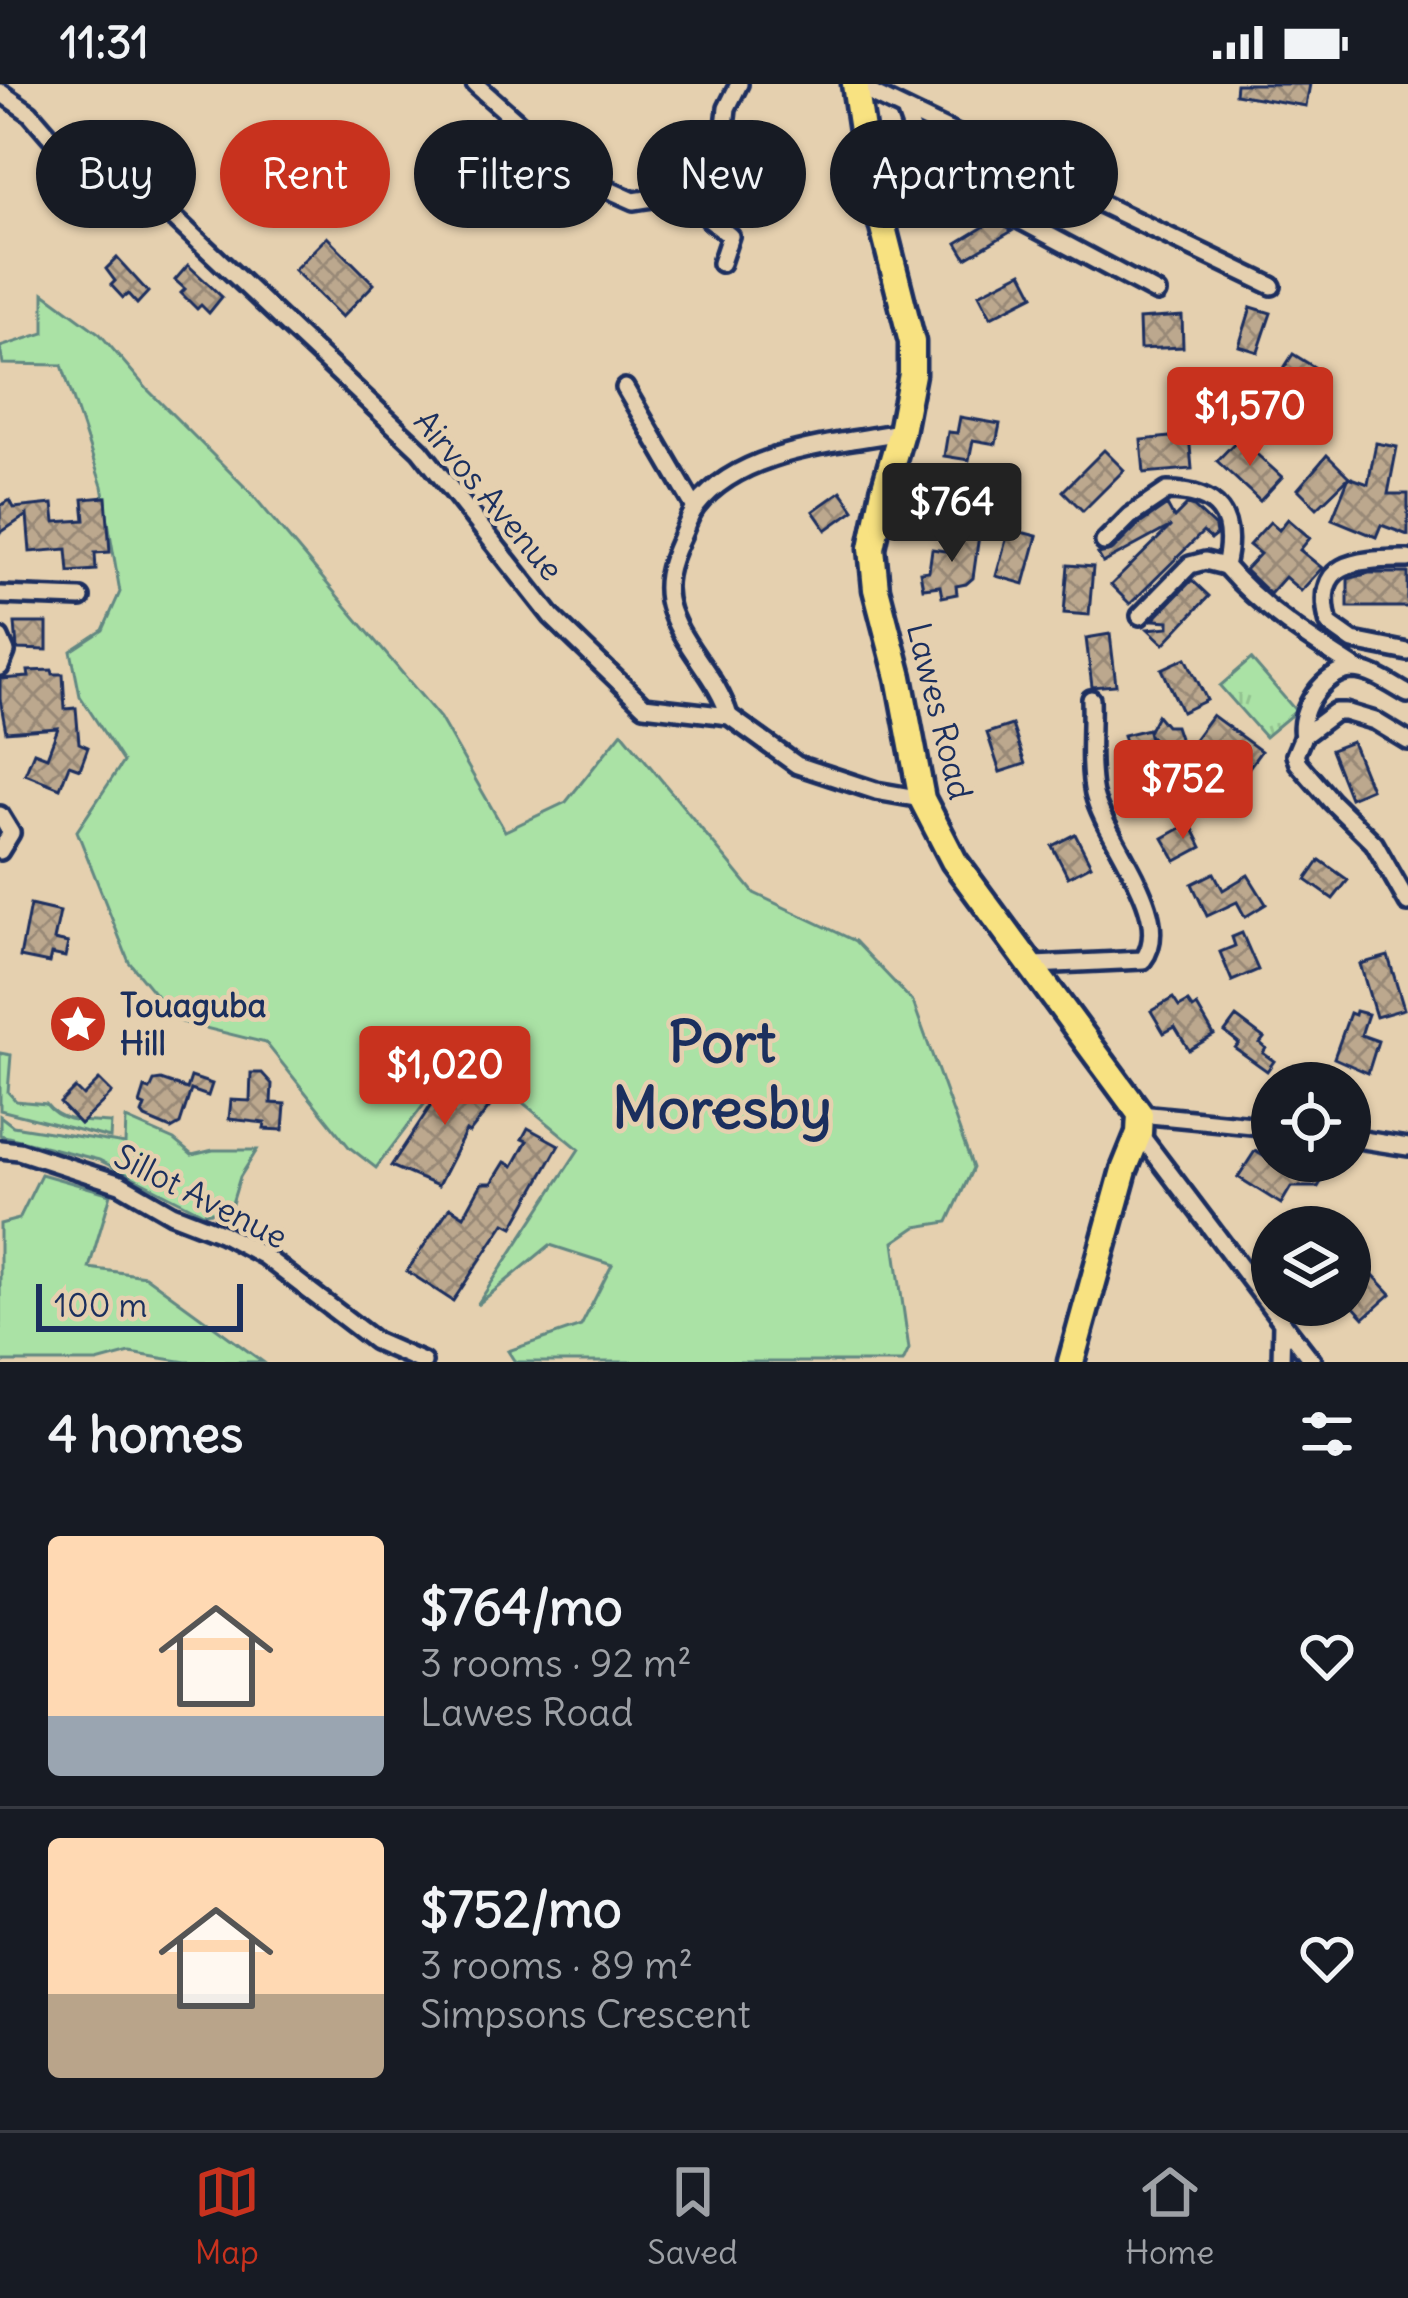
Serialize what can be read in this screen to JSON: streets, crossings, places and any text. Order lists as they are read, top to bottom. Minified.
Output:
{"streets":{"main road":["Lawes Road"],"street":["Airvos Avenue","Sillot Avenue"]},"crossings":[["Airvos Avenue","Lawes Road"]],"districts":["Port Moresby"],"places":{"place":["Touaguba Hill"]},"scale_bar":"100 m","page":{"status":"11:31","chip":["Buy","Rent","Filters","New","Apartment"],"price":["$1,570","$764","$752","$1,020"],"scale":"100 m","heading":"4 homes","list":[{"name":"$764/mo","note":"3 rooms · 92 m² · Lawes Road"},{"name":"$752/mo","note":"3 rooms · 89 m² · Simpsons Crescent"}],"tabs":["Map","Saved","Home"]}}
